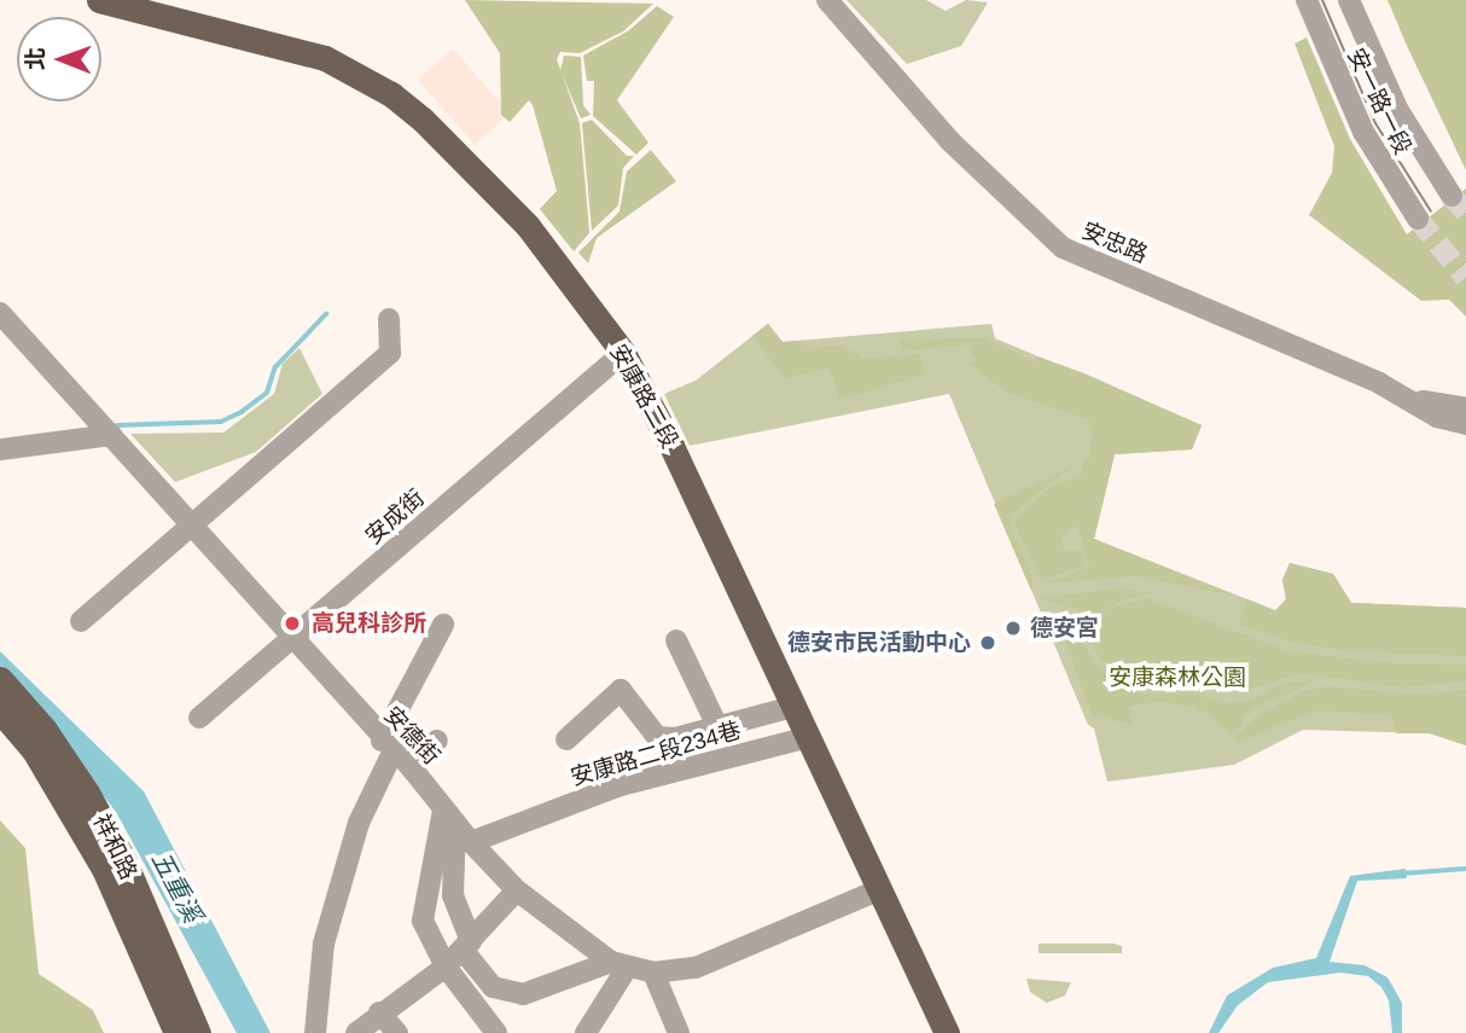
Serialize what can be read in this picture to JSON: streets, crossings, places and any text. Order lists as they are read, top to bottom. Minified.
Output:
{"streets":{"main road":["安康路二段","祥和路"],"street":["安一路一段","安忠路","安成街","安德街","安康路二段234巷"]},"crossings":[["安康路二段","安成街"],["安康路二段","安康路二段234巷"],["安成街","安德街"],["安德街","安康路二段234巷"]],"water":["五重溪"],"parks":["安康森林公園"],"places":["高兒科診所","德安宮","德安市民活動中心"],"north":"left"}
